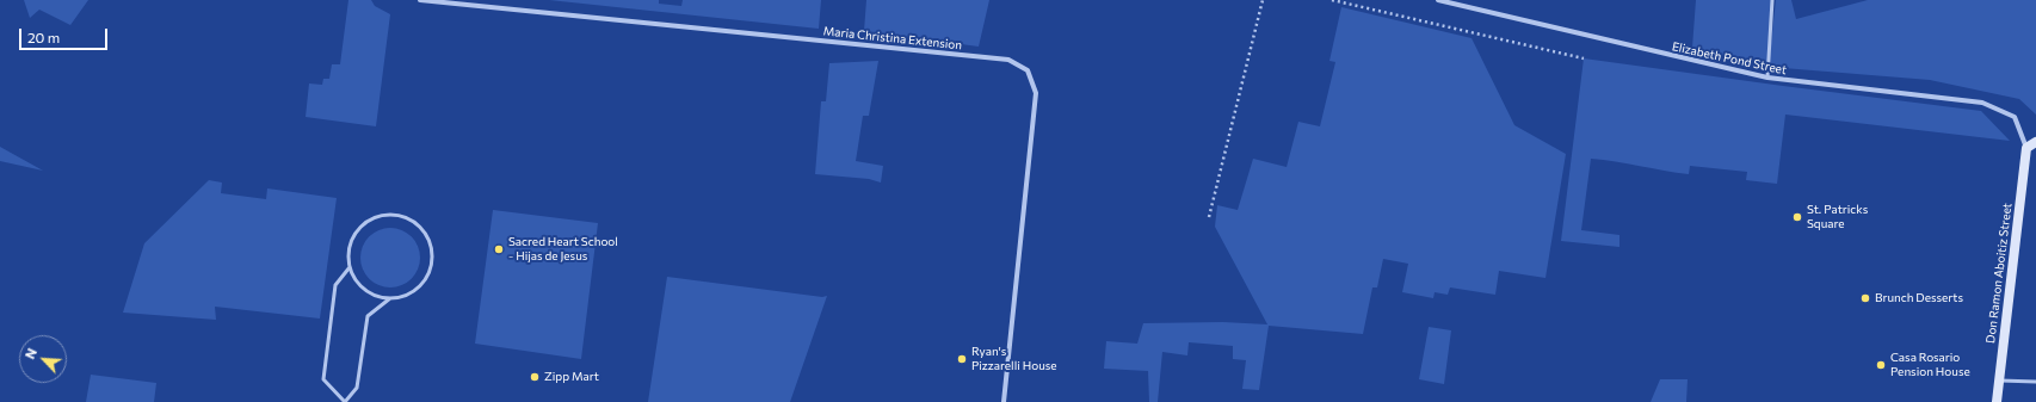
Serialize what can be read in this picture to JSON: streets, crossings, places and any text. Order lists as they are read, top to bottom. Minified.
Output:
{"streets":{"street":["Maria Christina Extension","Elizabeth Pond Street","Don Ramon Aboitiz Street"]},"crossings":[["Elizabeth Pond Street","Don Ramon Aboitiz Street"]],"places":["St. Patricks Square","Sacred Heart School - Hijas de Jesus","Brunch Desserts","Ryan's Pizzarelli House","Casa Rosario Pension House","Zipp Mart"],"scale_bar":"20 m","north":"top left"}
